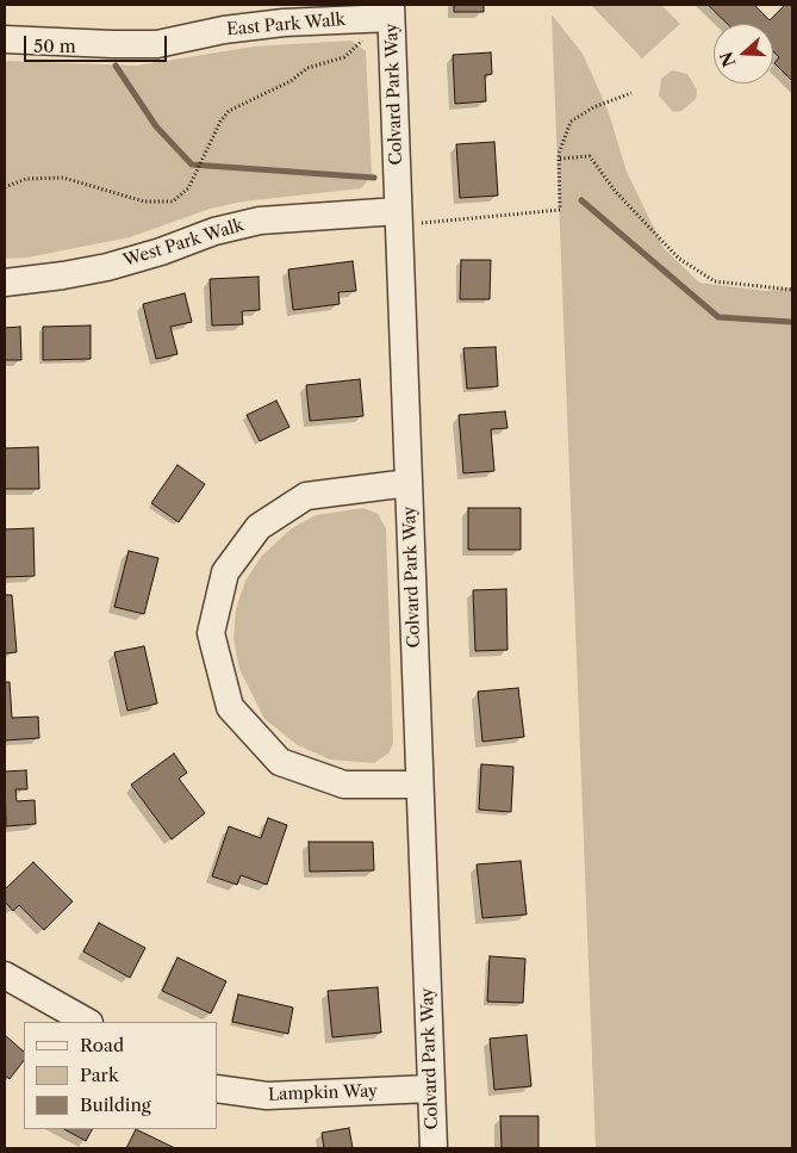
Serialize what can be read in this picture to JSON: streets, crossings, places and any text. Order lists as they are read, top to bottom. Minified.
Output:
{"streets":{"street":["East Park Walk","Colvard Park Way","West Park Walk","Lampkin Way"]},"crossings":[["East Park Walk","Colvard Park Way"],["Colvard Park Way","West Park Walk"],["Colvard Park Way","Lampkin Way"]],"legend":["Road","Park","Building"],"scale_bar":"50 m","north":"left"}
